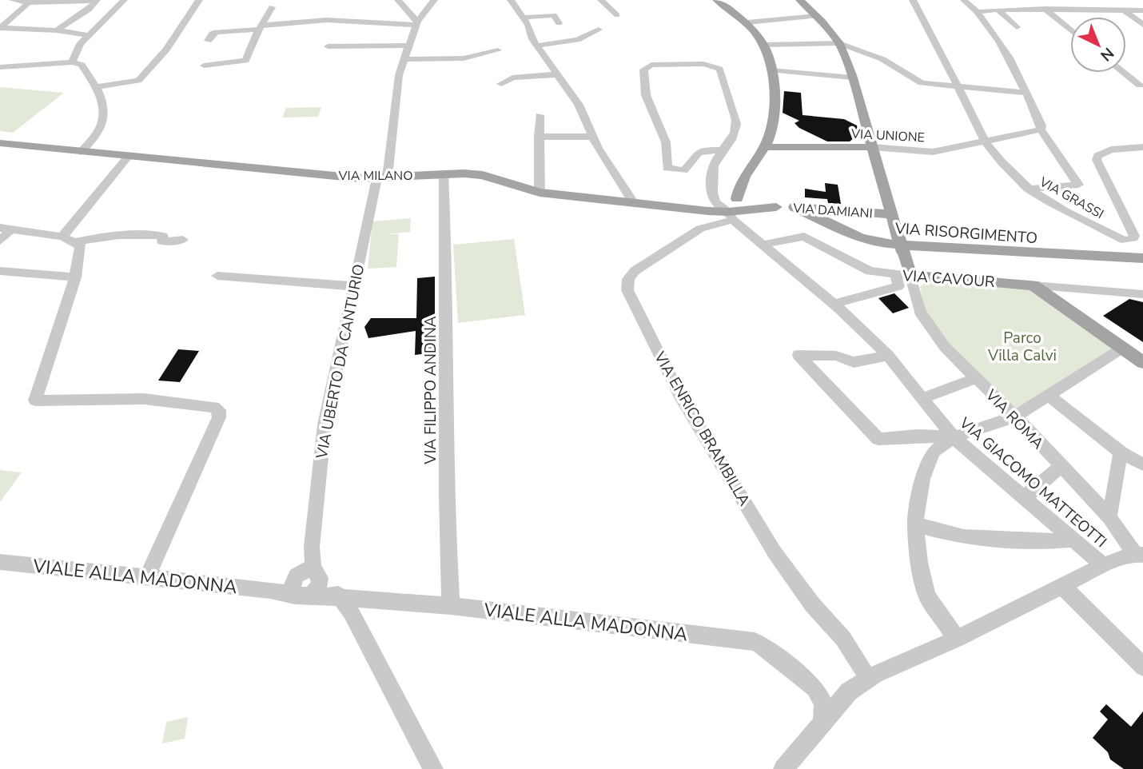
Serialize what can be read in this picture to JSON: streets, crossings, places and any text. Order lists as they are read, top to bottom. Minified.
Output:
{"streets":{"main road":["VIA UNIONE","VIA MILANO","VIA DAMIANI","VIA RISORGIMENTO","VIA CAVOUR"],"street":["VIA GRASSI","VIA UBERTO DA CANTURIO","VIA FILIPPO ANDINA","VIA ROMA","VIA ENRICO BRAMBILLA","VIA GIACOMO MATTEOTTI","VIALE ALLA MADONNA"]},"crossings":[["VIA UNIONE","VIA GRASSI"],["VIA MILANO","VIA DAMIANI"],["VIA MILANO","VIA UBERTO DA CANTURIO"],["VIA MILANO","VIA FILIPPO ANDINA"],["VIA MILANO","VIA ENRICO BRAMBILLA"],["VIA MILANO","VIA GIACOMO MATTEOTTI"],["VIA DAMIANI","VIA RISORGIMENTO"],["VIA CAVOUR","VIA ROMA"],["VIA CAVOUR","VIA GIACOMO MATTEOTTI"],["VIA UBERTO DA CANTURIO","VIALE ALLA MADONNA"],["VIA FILIPPO ANDINA","VIALE ALLA MADONNA"],["VIA ENRICO BRAMBILLA","VIA GIACOMO MATTEOTTI"]],"parks":["Parco Villa Calvi"],"north":"bottom right"}
